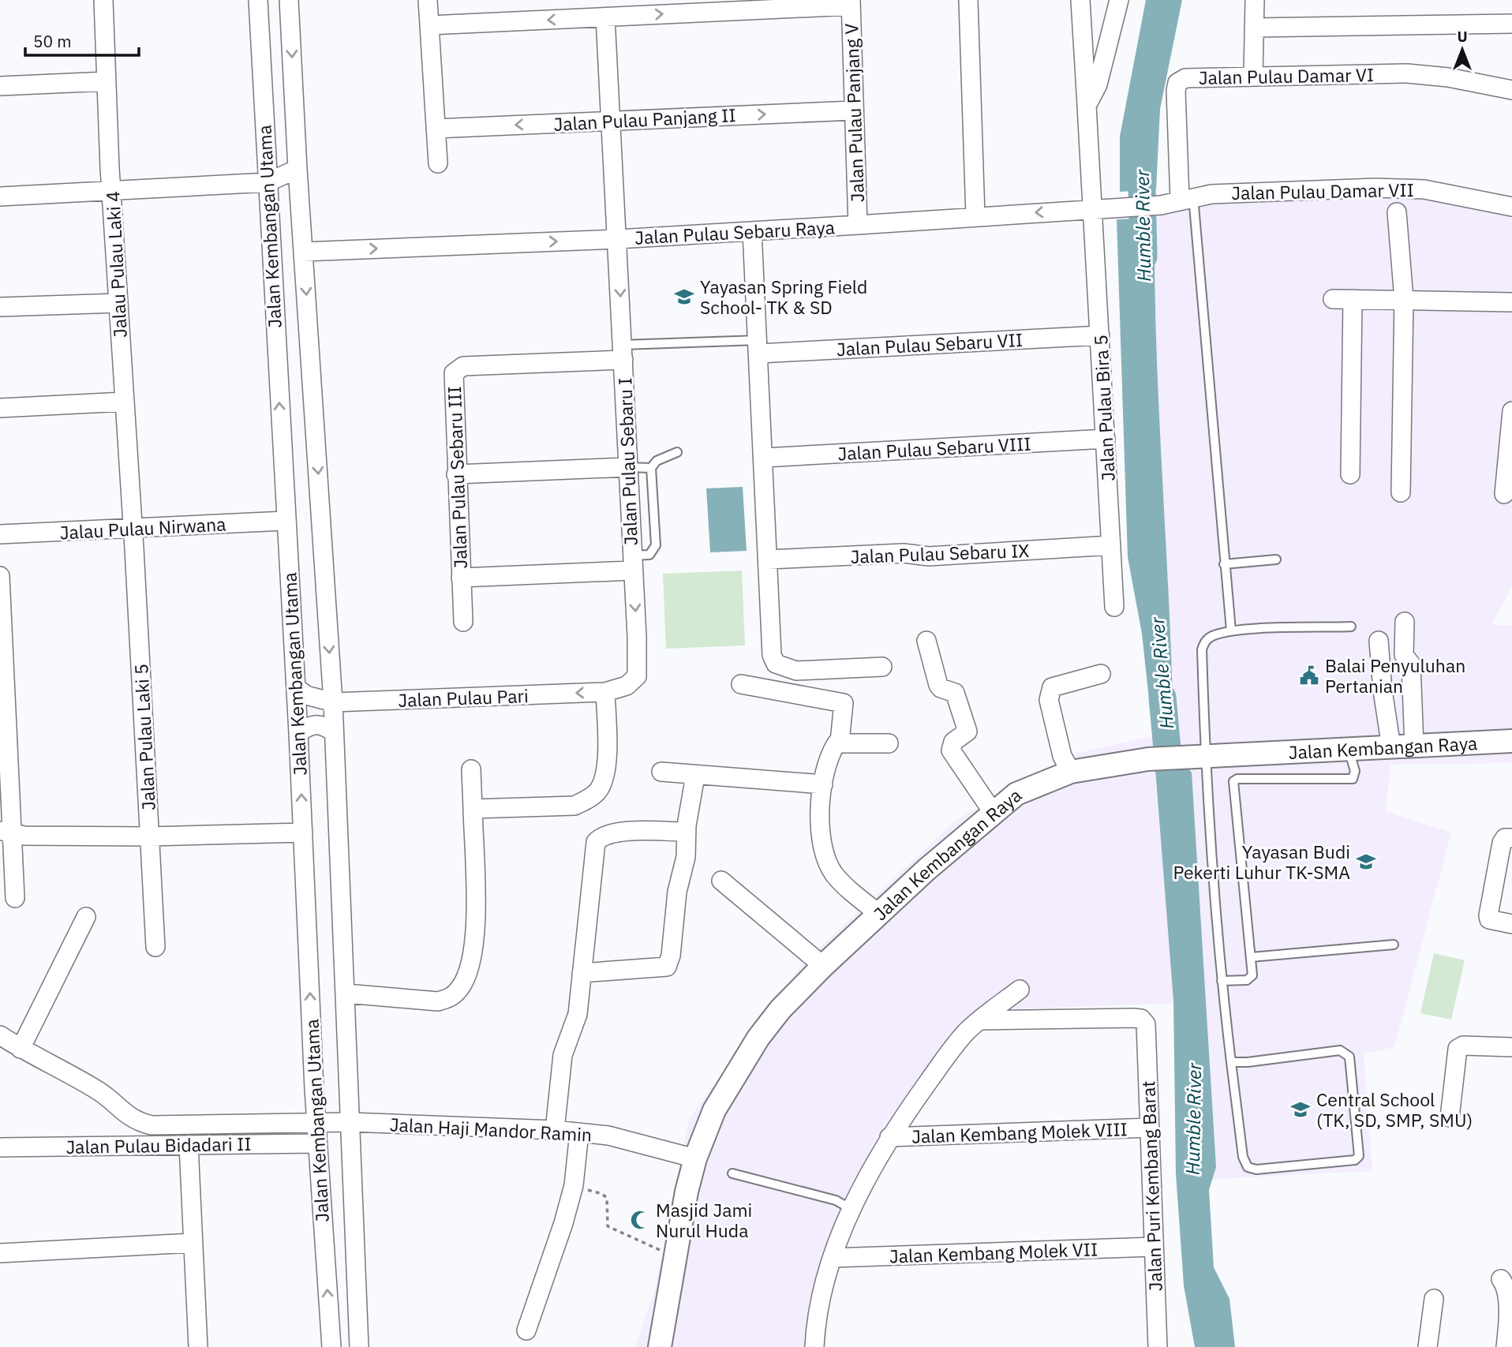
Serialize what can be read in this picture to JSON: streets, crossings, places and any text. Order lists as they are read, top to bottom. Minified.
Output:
{"streets":{"street":["Jalan Pulau Damar VI","Jalan Pulau Panjang V","Jalan Pulau Panjang II","Jalan Pulau Damar VII","Jalan Kembangan Utama","Jalan Pulau Sebaru Raya","Jalau Pulau Laki 4","Jalan Pulau Sebaru VII","Jalan Pulau Bira 5","Jalan Pulau Sebaru VIII","Jalan Pulau Sebaru I","Jalan Pulau Sebaru III","Jalau Pulau Nirwana","Jalan Pulau Sebaru IX","Jalan Pulau Pari","Jalan Pulau Laki 5","Jalan Kembangan Raya","Jalan Haji Mandor Ramin","Jalan Kembang Molek VIII","Jalan Pulau Bidadari II","Jalan Puri Kembang Barat","Jalan Kembang Molek VII"]},"crossings":[["Jalan Pulau Damar VI","Jalan Pulau Damar VII"],["Jalan Pulau Damar VI","Jalan Pulau Sebaru Raya"],["Jalan Pulau Panjang V","Jalan Pulau Panjang II"],["Jalan Pulau Panjang V","Jalan Pulau Sebaru Raya"],["Jalan Pulau Panjang II","Jalan Pulau Sebaru I"],["Jalan Pulau Damar VII","Jalan Pulau Sebaru Raya"],["Jalan Kembangan Utama","Jalan Pulau Sebaru Raya"],["Jalan Kembangan Utama","Jalau Pulau Nirwana"],["Jalan Kembangan Utama","Jalan Pulau Pari"],["Jalan Kembangan Utama","Jalan Haji Mandor Ramin"],["Jalan Kembangan Utama","Jalan Pulau Bidadari II"],["Jalan Pulau Sebaru Raya","Jalan Pulau Bira 5"],["Jalan Pulau Sebaru Raya","Jalan Pulau Sebaru I"],["Jalau Pulau Laki 4","Jalau Pulau Nirwana"],["Jalau Pulau Laki 4","Jalan Pulau Laki 5"],["Jalan Pulau Sebaru VII","Jalan Pulau Bira 5"],["Jalan Pulau Bira 5","Jalan Pulau Sebaru VIII"],["Jalan Pulau Bira 5","Jalan Pulau Sebaru IX"],["Jalan Pulau Sebaru I","Jalan Pulau Sebaru III"],["Jalan Pulau Sebaru I","Jalan Pulau Pari"],["Jalau Pulau Nirwana","Jalan Pulau Laki 5"],["Jalan Kembangan Raya","Jalan Haji Mandor Ramin"],["Jalan Kembang Molek VIII","Jalan Puri Kembang Barat"],["Jalan Puri Kembang Barat","Jalan Kembang Molek VII"]],"water":["Humble River"],"places":{"school or university":["Yayasan Spring Field School- TK & SD","Yayasan Budi Pekerti Luhur TK-SMA","Central School (TK, SD, SMP, SMU)"],"public building":["Balai Penyuluhan Pertanian"],"mosque":["Masjid Jami Nurul Huda"]},"scale_bar":"50 m","north":"top"}
